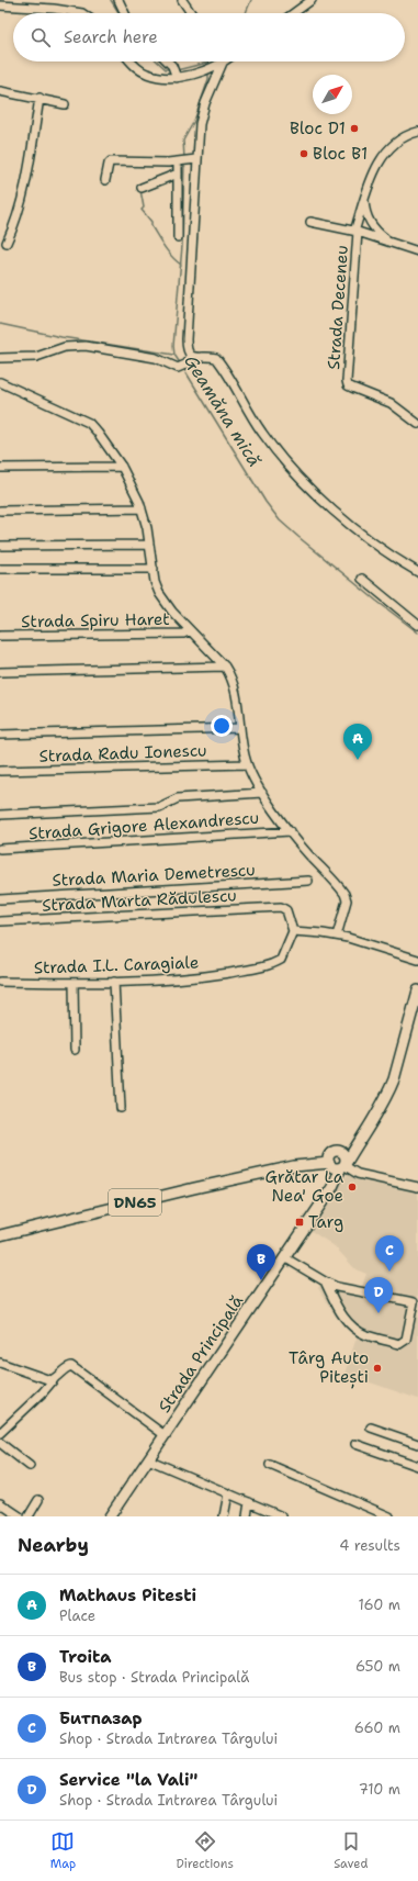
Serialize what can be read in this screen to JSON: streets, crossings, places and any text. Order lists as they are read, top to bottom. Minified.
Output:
{"streets":{"main road":["DN65","Strada Principală"],"street":["Strada Deceneu","Strada Spiru Haret","Strada Radu Ionescu","Strada Grigore Alexandrescu","Strada Maria Demetrescu","Strada Marta Rădulescu","Strada I.L. Caragiale"]},"crossings":[["Strada Marta Rădulescu","Strada I.L. Caragiale"],["DN65","Strada Principală"]],"water":["Geamăna mică"],"places":{"other":["Bloc D1","Bloc B1","Grătar La Nea' Goe","Târg Auto Pitești"],"transit":["Targ"]},"north":"top right","page":{"search":"Search here","pins":["A","C","B","D"],"heading":["Nearby","4 results"],"list":[{"mark":"A","name":"Mathaus Pitesti","note":"Place","value":"160 m"},{"mark":"B","name":"Troita","note":"Bus stop · Strada Principală","value":"650 m"},{"mark":"C","name":"Битпазар","note":"Shop · Strada Intrarea Târgului","value":"660 m"},{"mark":"D","name":"Service \"la Vali\"","note":"Shop · Strada Intrarea Târgului","value":"710 m"}],"nav":["Map","Directions","Saved"]}}
